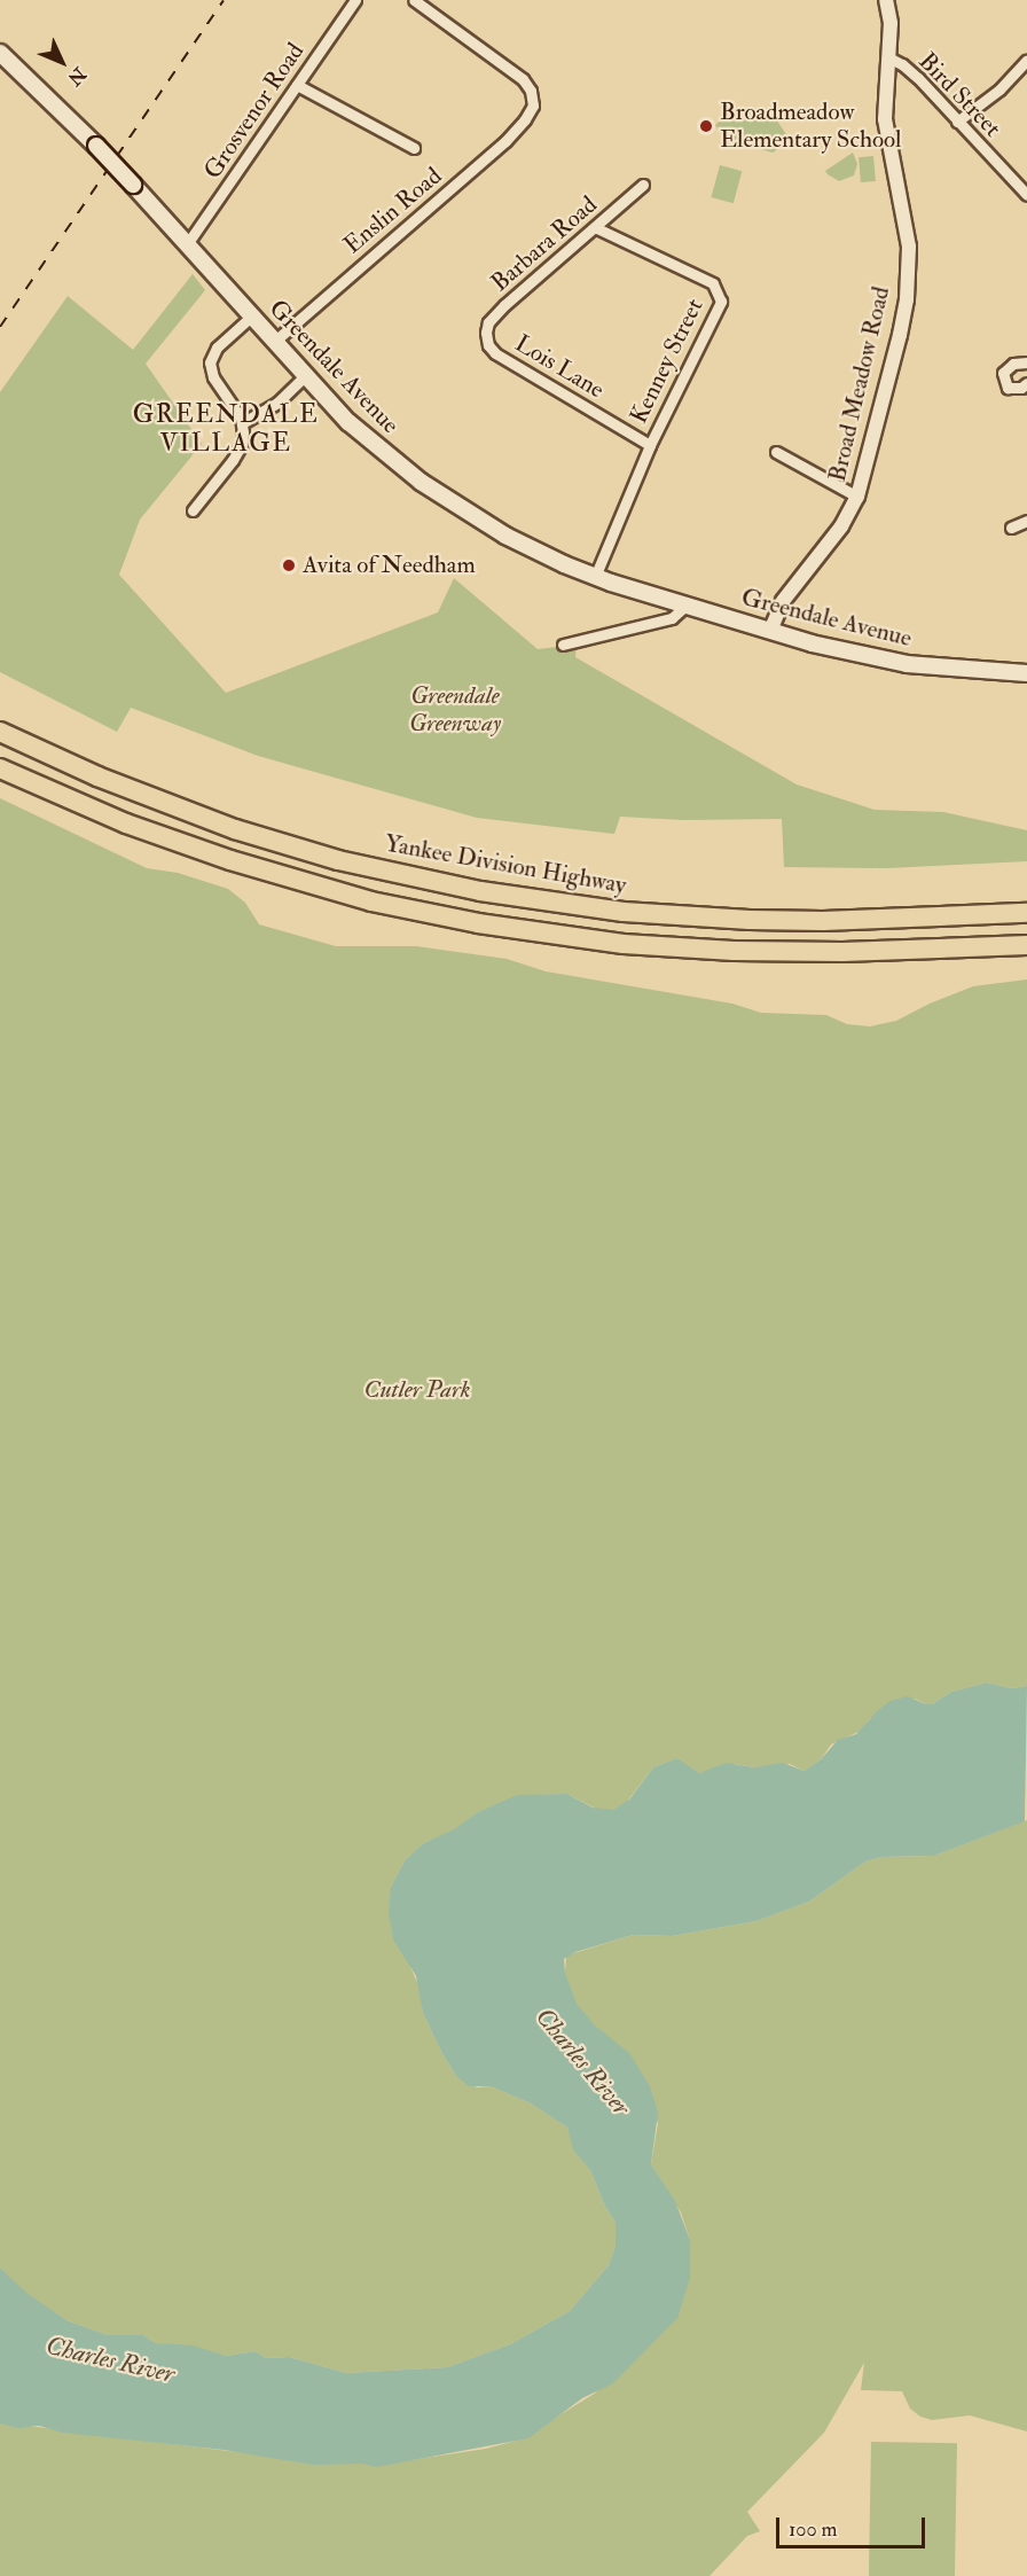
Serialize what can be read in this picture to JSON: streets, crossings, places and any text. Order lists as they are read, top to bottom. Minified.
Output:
{"streets":{"highway":["Yankee Division Highway"],"main road":["Greendale Avenue"],"street":["Bird Street","Grosvenor Road","Enslin Road","Barbara Road","Kenney Street","Lois Lane","Broad Meadow Road"]},"crossings":[["Bird Street","Broad Meadow Road"],["Grosvenor Road","Greendale Avenue"],["Enslin Road","Greendale Avenue"],["Barbara Road","Kenney Street"],["Barbara Road","Lois Lane"],["Kenney Street","Greendale Avenue"],["Kenney Street","Lois Lane"],["Greendale Avenue","Broad Meadow Road"]],"districts":["GREENDALE VILLAGE"],"water":["Charles River"],"parks":["Greendale Greenway","Cutler Park"],"places":["Broadmeadow Elementary School","Avita of Needham"],"scale_bar":"100 m","north":"bottom right"}
